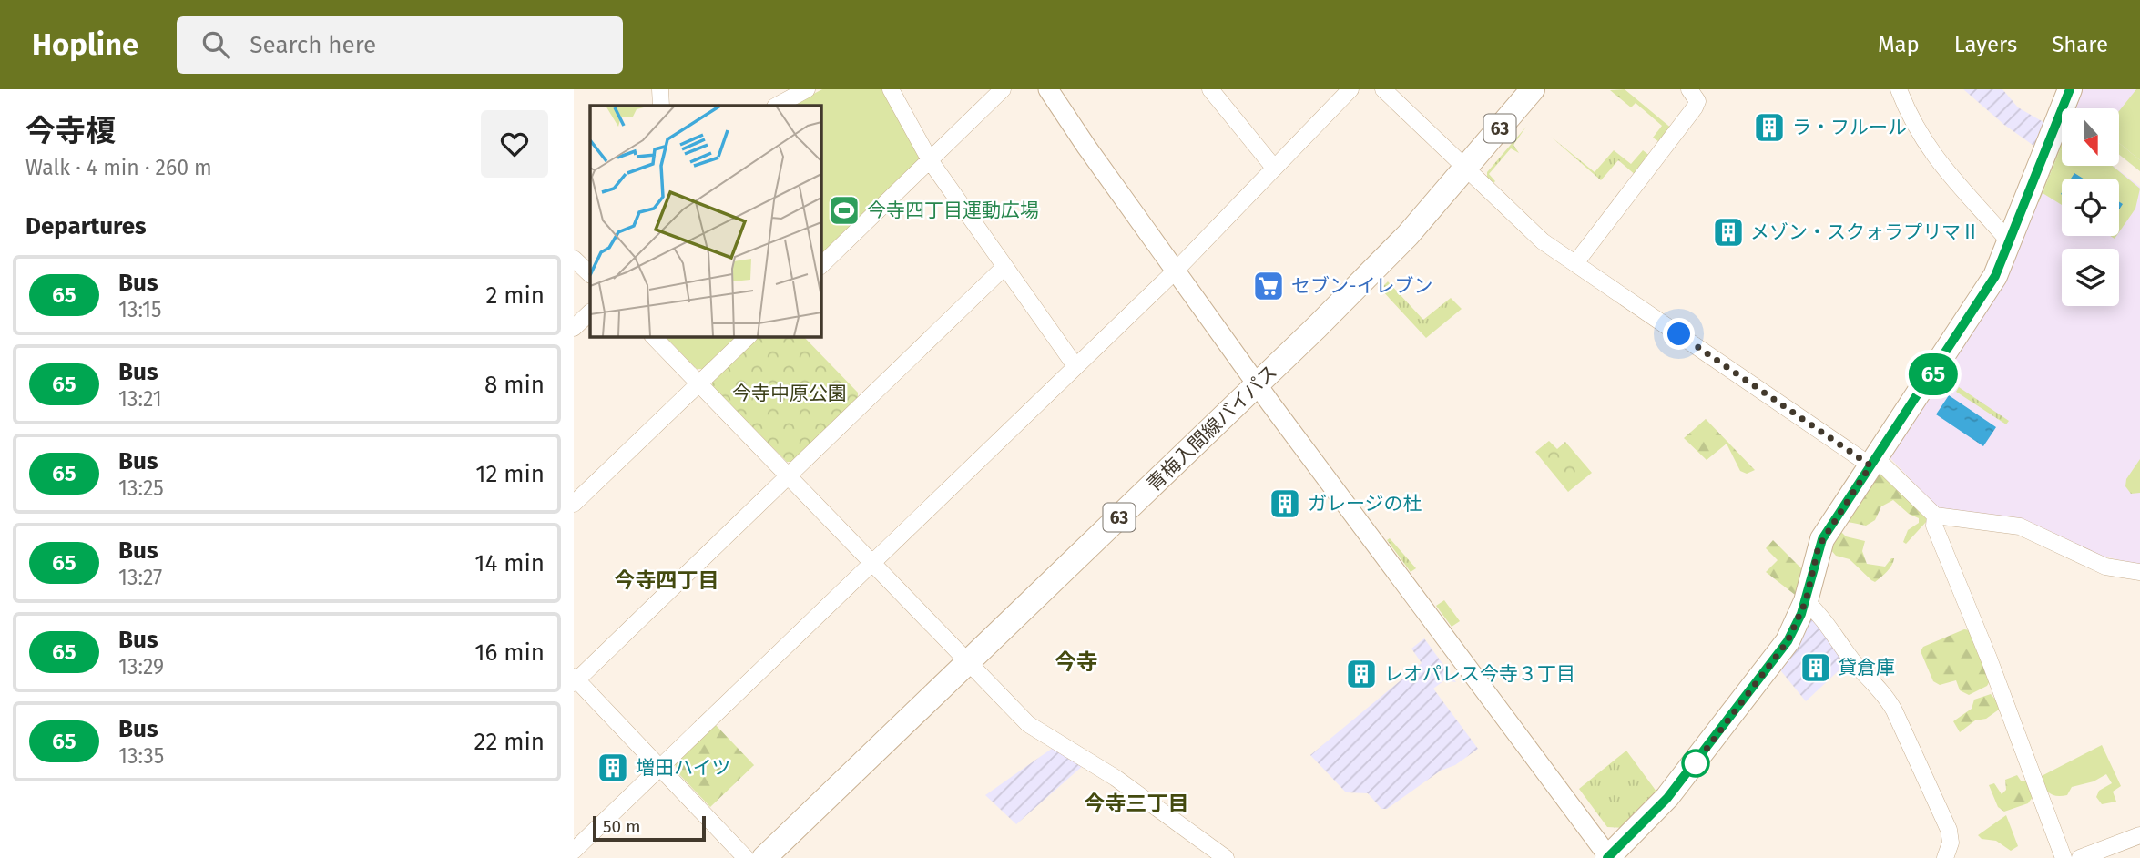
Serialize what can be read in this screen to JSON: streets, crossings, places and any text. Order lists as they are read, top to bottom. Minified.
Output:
{"streets":{"main road":["63","青梅入間線バイパス"]},"districts":["今寺四丁目","今寺","今寺三丁目"],"parks":["今寺中原公園"],"places":{"building":["ラ・フルール","メゾン・スクォラプリマⅡ","ガレージの杜","貸倉庫","レオパレス今寺３丁目","増田ハイツ"],"sports":["今寺四丁目運動広場"],"supermarket":["セブン-イレブン"]},"lines":["bus line 65"],"scale_bar":"50 m","north":"bottom","page":{"header":"Hopline","search":"Search here","nav":["Map","Layers","Share"],"heading":[["今寺榎","Walk · 4 min · 260 m"],"Departures"],"on_map":"65","list":[{"mark":"65","name":"Bus","note":"13:15","value":"2 min"},{"mark":"65","name":"Bus","note":"13:21","value":"8 min"},{"mark":"65","name":"Bus","note":"13:25","value":"12 min"},{"mark":"65","name":"Bus","note":"13:27","value":"14 min"},{"mark":"65","name":"Bus","note":"13:29","value":"16 min"},{"mark":"65","name":"Bus","note":"13:35","value":"22 min"}],"scale":"50 m"}}
